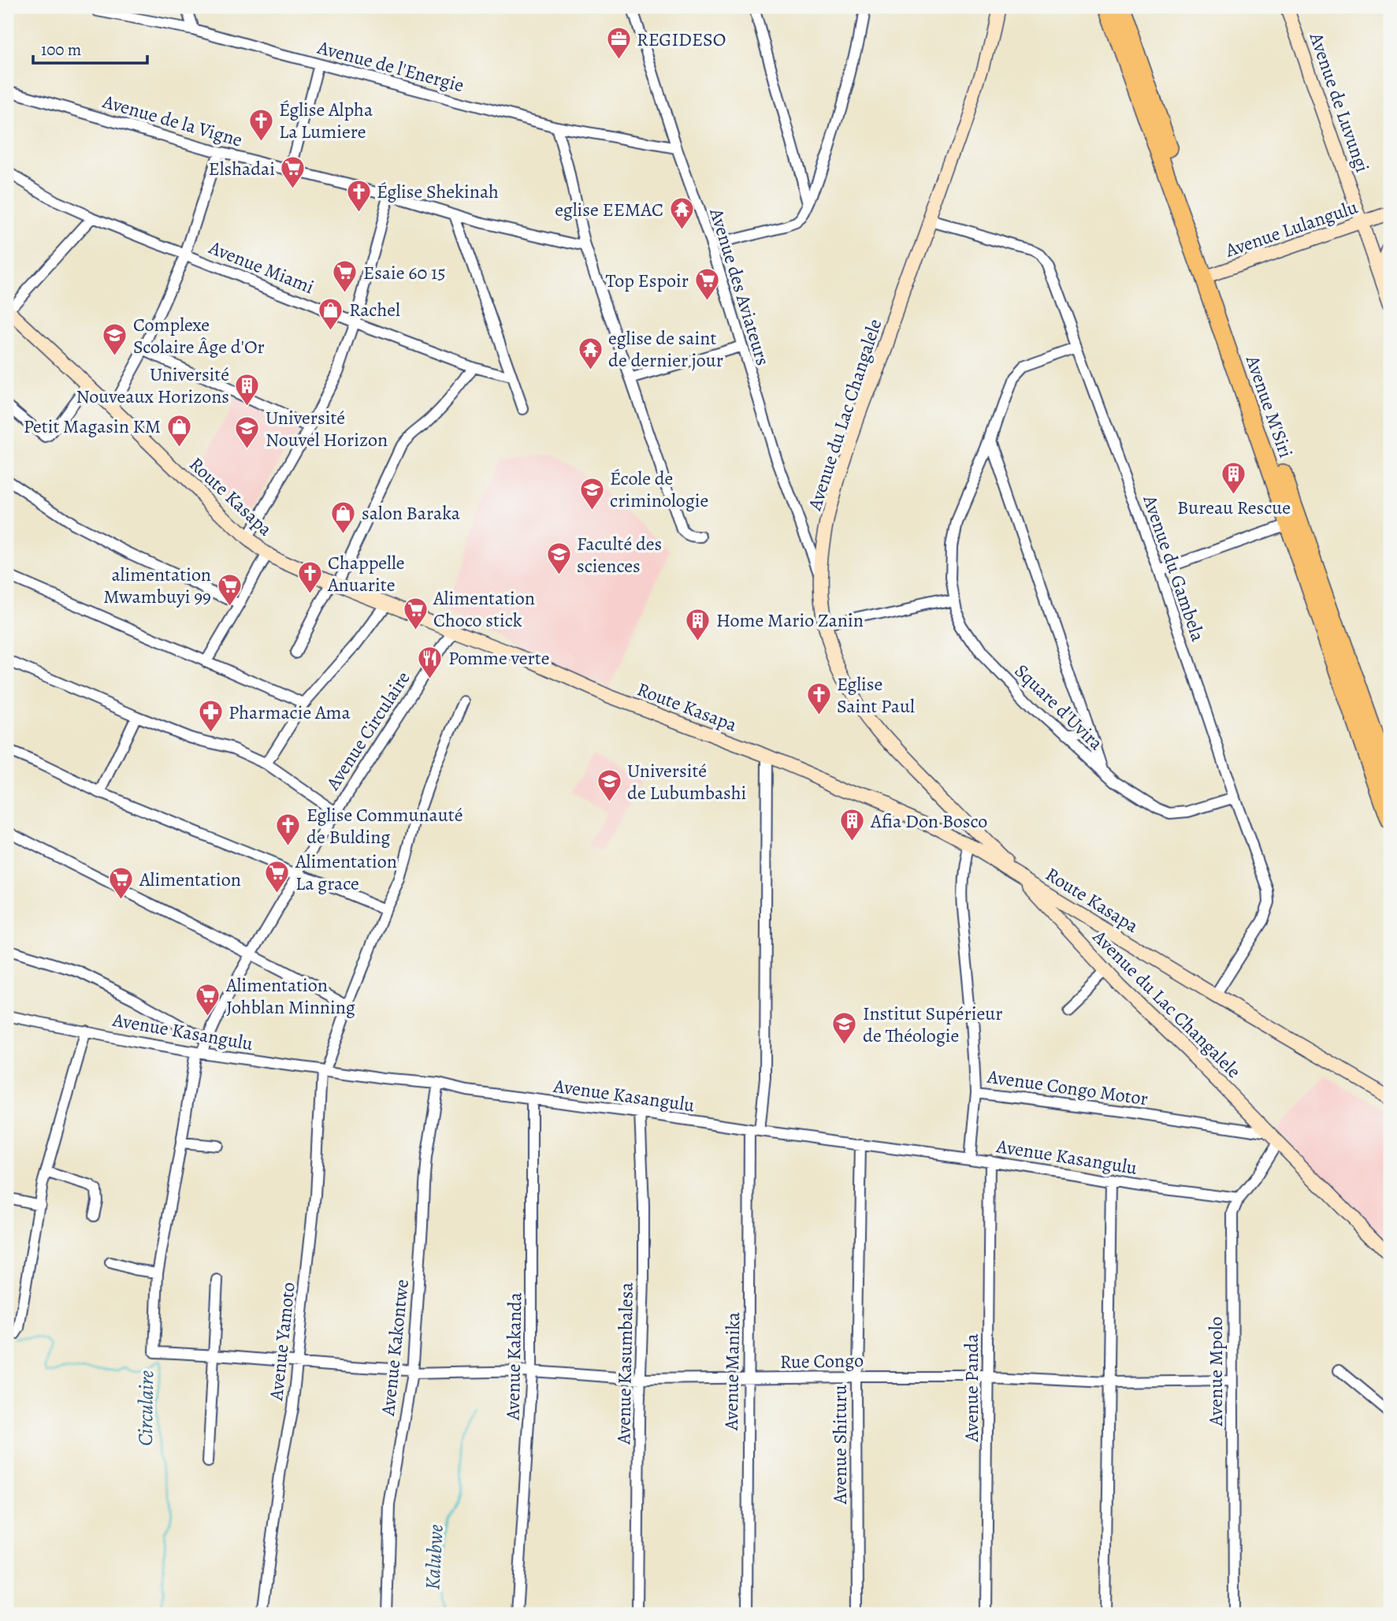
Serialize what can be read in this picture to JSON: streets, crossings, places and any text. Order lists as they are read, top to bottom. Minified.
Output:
{"streets":{"highway":["Avenue M'Siri"],"street":["Avenue de l'Energie","Avenue de Luvungi","Avenue de la Vigne","Avenue Lulangulu","Avenue Miami","Avenue des Aviateurs","Avenue du Lac Changalele","Route Kasapa","Avenue du Gambela","Square d'Uvira","Avenue Circulaire","Avenue Kasangulu","Avenue Congo Motor","Avenue Yamoto","Avenue Kakontwe","Avenue Kakanda","Rue Congo","Avenue Kasumbalesa","Avenue Manika","Avenue Mpolo","Avenue Panda","Avenue Shituru"]},"crossings":[["Avenue de l'Energie","Avenue des Aviateurs"],["Avenue de Luvungi","Avenue Lulangulu"],["Avenue Lulangulu","Avenue M'Siri"],["Avenue des Aviateurs","Avenue du Lac Changalele"],["Avenue du Lac Changalele","Route Kasapa"],["Avenue du Lac Changalele","Avenue du Gambela"],["Avenue du Lac Changalele","Avenue Congo Motor"],["Avenue du Lac Changalele","Avenue Mpolo"],["Route Kasapa","Avenue du Gambela"],["Route Kasapa","Avenue Circulaire"],["Route Kasapa","Avenue Congo Motor"],["Route Kasapa","Avenue Manika"],["Avenue Circulaire","Avenue Kasangulu"],["Avenue Kasangulu","Avenue Yamoto"],["Avenue Kasangulu","Avenue Kakontwe"],["Avenue Kasangulu","Avenue Kakanda"],["Avenue Kasangulu","Avenue Kasumbalesa"],["Avenue Kasangulu","Avenue Manika"],["Avenue Kasangulu","Avenue Mpolo"],["Avenue Kasangulu","Avenue Panda"],["Avenue Kasangulu","Avenue Shituru"],["Avenue Congo Motor","Avenue Mpolo"],["Avenue Yamoto","Rue Congo"],["Avenue Kakontwe","Rue Congo"],["Avenue Kakanda","Rue Congo"],["Rue Congo","Avenue Kasumbalesa"],["Rue Congo","Avenue Manika"],["Rue Congo","Avenue Mpolo"],["Rue Congo","Avenue Panda"],["Rue Congo","Avenue Shituru"]],"water":["Circulaire","Kalubwe"],"places":{"office":["REGIDESO"],"church":["Église Alpha La Lumiere","Église Shekinah","Chappelle Anuarite","Eglise Saint Paul","Eglise Communauté de Bulding"],"supermarket":["Elshadai","Esaie 60 15","Top Espoir","alimentation Mwambuyi 99","Alimentation Choco stick","Alimentation La grace","Alimentation","Alimentation Johblan Minning"],"temple":["eglise EEMAC","eglise de saint de dernier jour"],"shop":["Rachel","Petit Magasin KM","salon Baraka"],"school or university":["Complexe Scolaire Âge d'Or","Université Nouvel Horizon","École de criminologie","Faculté des sciences","Université de Lubumbashi","Institut Supérieur de Théologie"],"building":["Université Nouveaux Horizons","Bureau Rescue","Home Mario Zanin","Afia Don Bosco"],"restaurant":["Pomme verte"],"pharmacy":["Pharmacie Ama"]},"scale_bar":"100 m"}
